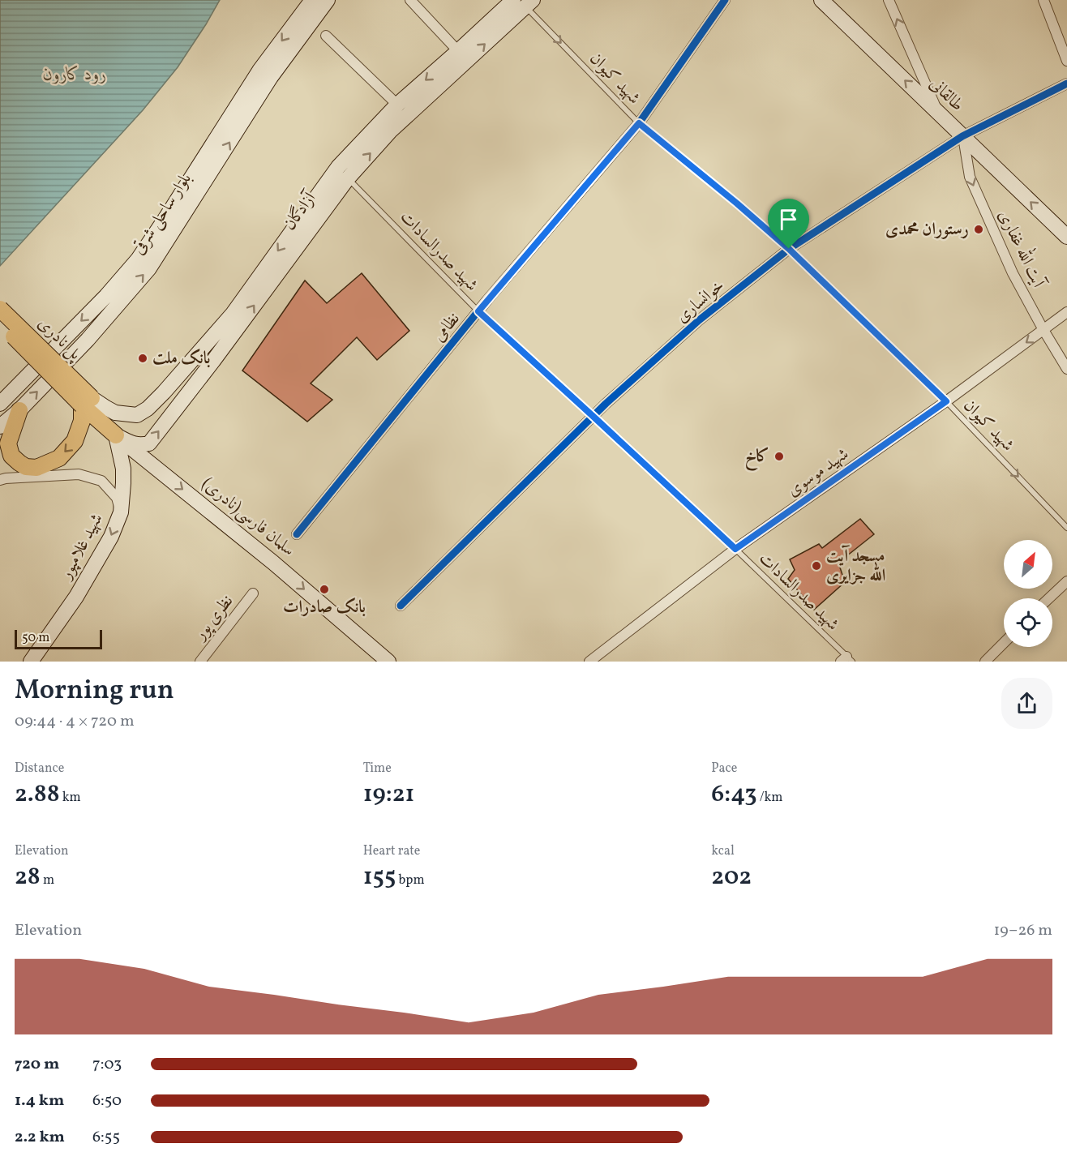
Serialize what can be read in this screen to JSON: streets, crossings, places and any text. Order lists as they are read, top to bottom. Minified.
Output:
{"streets":{"main road":["طالقانی","آزادگان","بلوار ساحلی شرقی","پل نادری","سلمان فارسی(نادری)","شهید غلامپور"],"street":["آیت الله غفاری","خوانساری","نظامی","شهید موسوی","نظری پور"],"lane":["شهید کیوان","شهید صدرالسادات"]},"crossings":[["شهید کیوان","آزادگان"],["شهید کیوان","خوانساری"],["شهید کیوان","نظامی"],["شهید کیوان","شهید موسوی"],["طالقانی","آیت الله غفاری"],["طالقانی","خوانساری"],["آزادگان","شهید صدرالسادات"],["آزادگان","پل نادری"],["آزادگان","سلمان فارسی(نادری)"],["آزادگان","شهید غلامپور"],["آیت الله غفاری","خوانساری"],["آیت الله غفاری","شهید موسوی"],["شهید صدرالسادات","خوانساری"],["شهید صدرالسادات","نظامی"],["شهید صدرالسادات","شهید موسوی"],["پل نادری","سلمان فارسی(نادری)"],["سلمان فارسی(نادری)","شهید غلامپور"]],"one_way":["شهید کیوان","طالقانی","آیت الله غفاری","سلمان فارسی(نادری)","شهید غلامپور"],"water":["رود کارون"],"places":["رستوران محمدی","بانک ملت","کاخ","مسجد آیت الله جزایری","بانک صادرات"],"scale_bar":"50 m","north":"top right","page":{"scale":"50 m","heading":["Morning run","09:44 · 4 × 720 m"],"stats":[["Distance","2.88 km"],["Time","19:21"],["Pace","6:43 /km"],["Elevation","28 m"],["Heart rate","155 bpm"],["kcal","202"]],"chart":["Elevation","19–26 m"],"list":[{"name":"720 m","note":"7:03"},{"name":"1.4 km","note":"6:50"},{"name":"2.2 km","note":"6:55"}]}}
